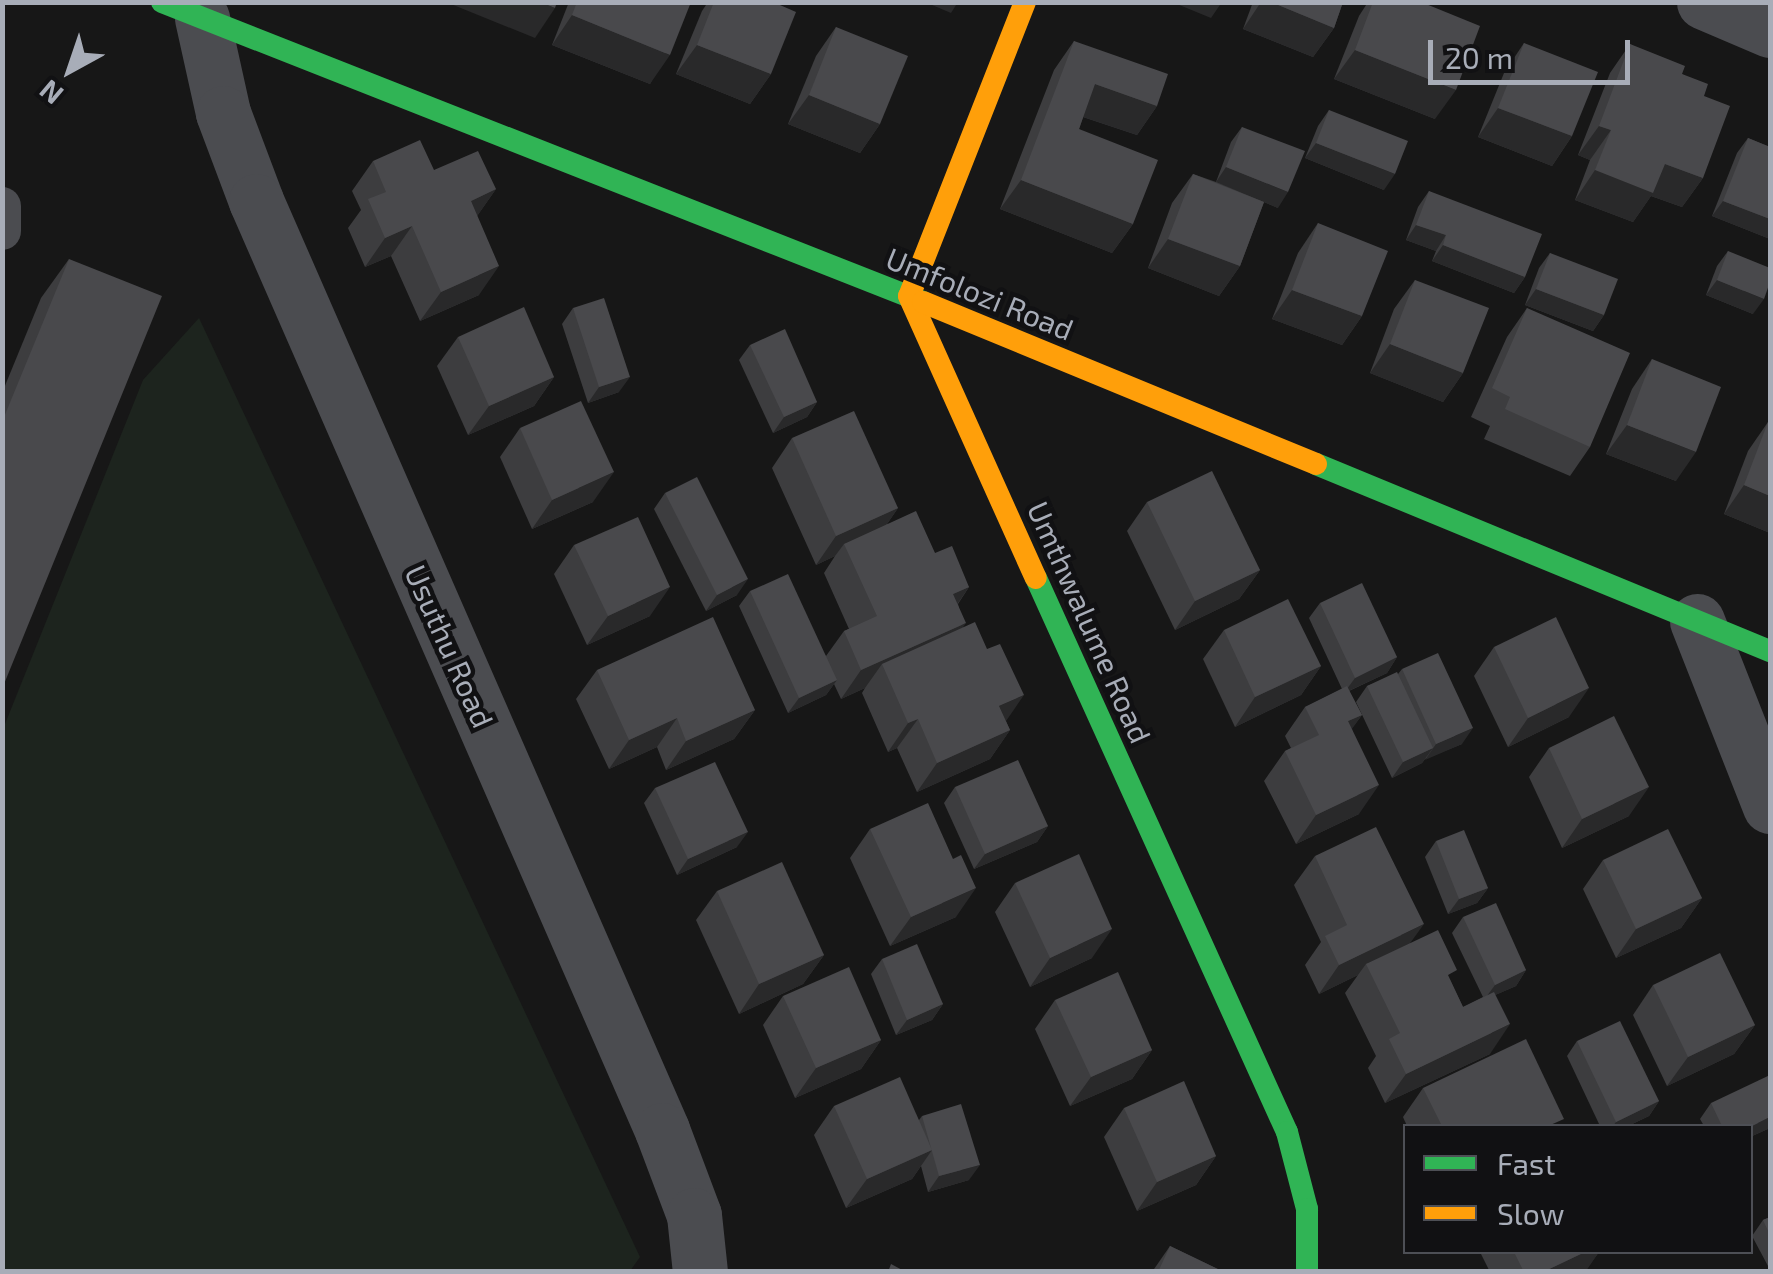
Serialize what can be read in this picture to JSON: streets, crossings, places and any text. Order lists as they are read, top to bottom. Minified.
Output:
{"streets":{"street":["Umfolozi Road","Umthwalume Road","Usuthu Road"]},"crossings":[["Umfolozi Road","Umthwalume Road"],["Umfolozi Road","Usuthu Road"]],"legend":["Fast","Slow"],"scale_bar":"20 m","north":"bottom left"}
